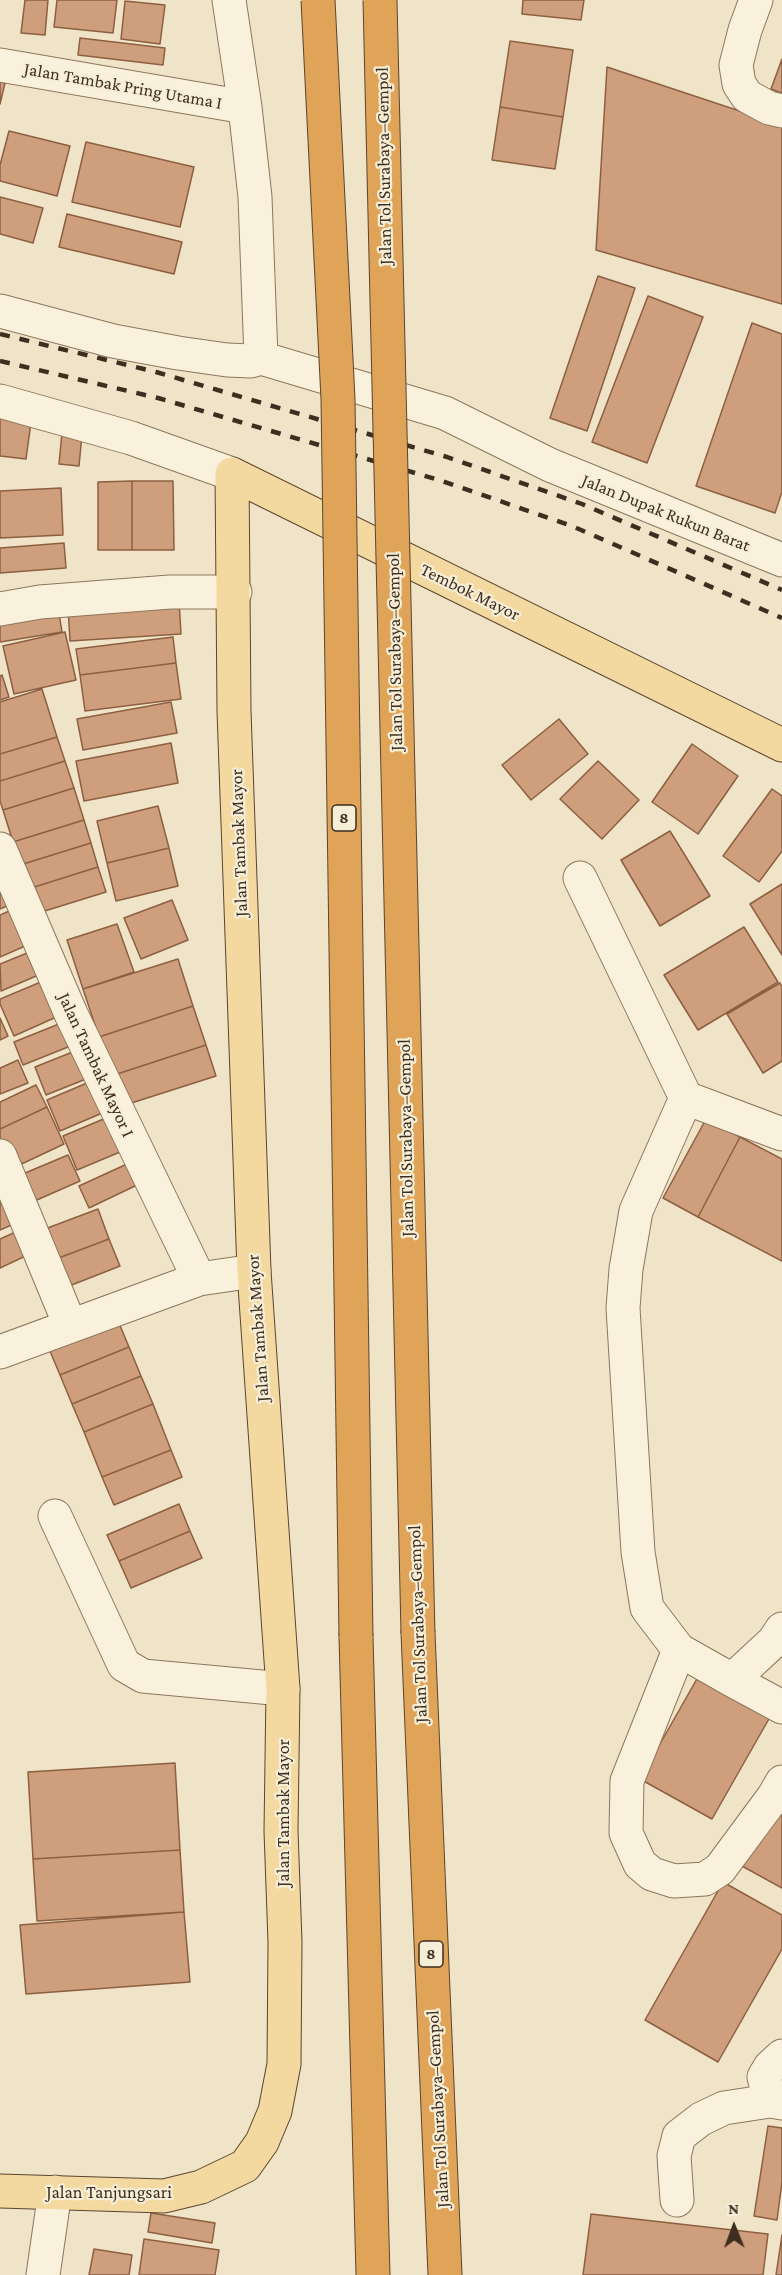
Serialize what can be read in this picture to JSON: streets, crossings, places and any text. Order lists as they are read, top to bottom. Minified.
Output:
{"streets":{"highway":["Jalan Tol Surabaya–Gempol","8"],"main road":["Tembok Mayor","Jalan Tambak Mayor","Jalan Tanjungsari"],"street":["Jalan Tambak Pring Utama I","Jalan Dupak Rukun Barat","Jalan Tambak Mayor I"]},"crossings":[["Jalan Tambak Mayor","Jalan Tanjungsari"]],"north":"top"}
